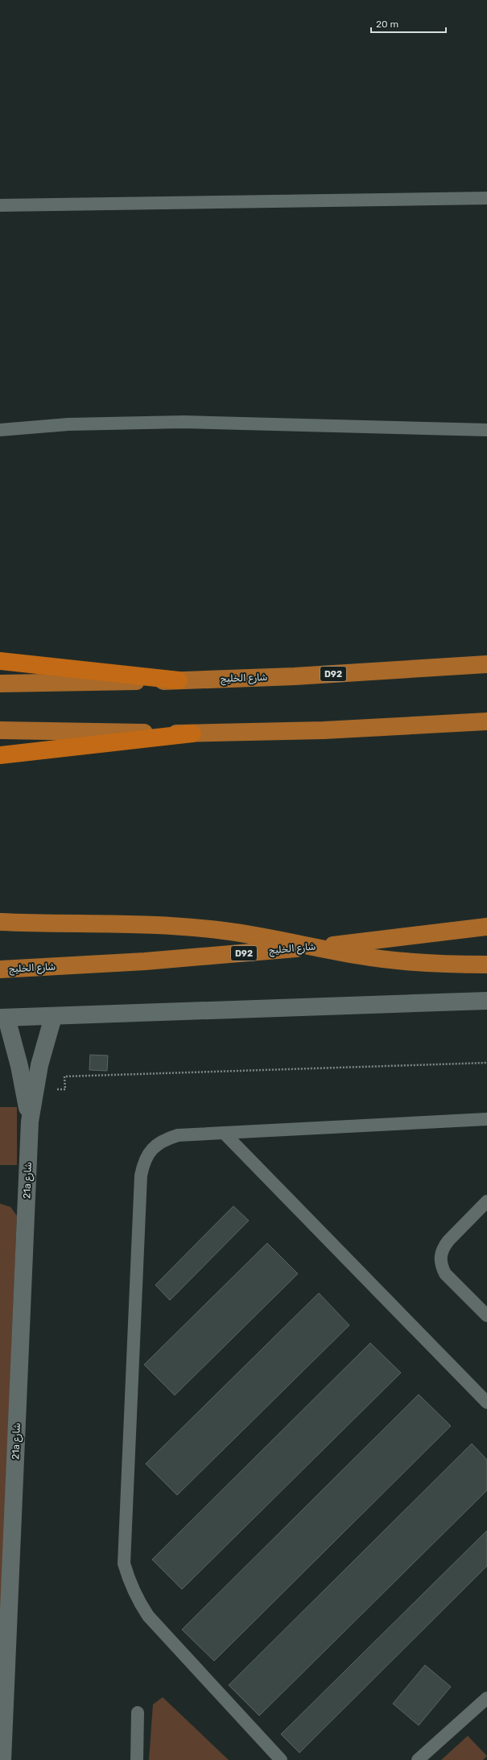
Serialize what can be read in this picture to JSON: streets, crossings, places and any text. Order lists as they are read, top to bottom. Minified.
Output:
{"streets":{"main road":["D92","شارع الخليج"],"street":["21a شارع"]},"scale_bar":"20 m"}
